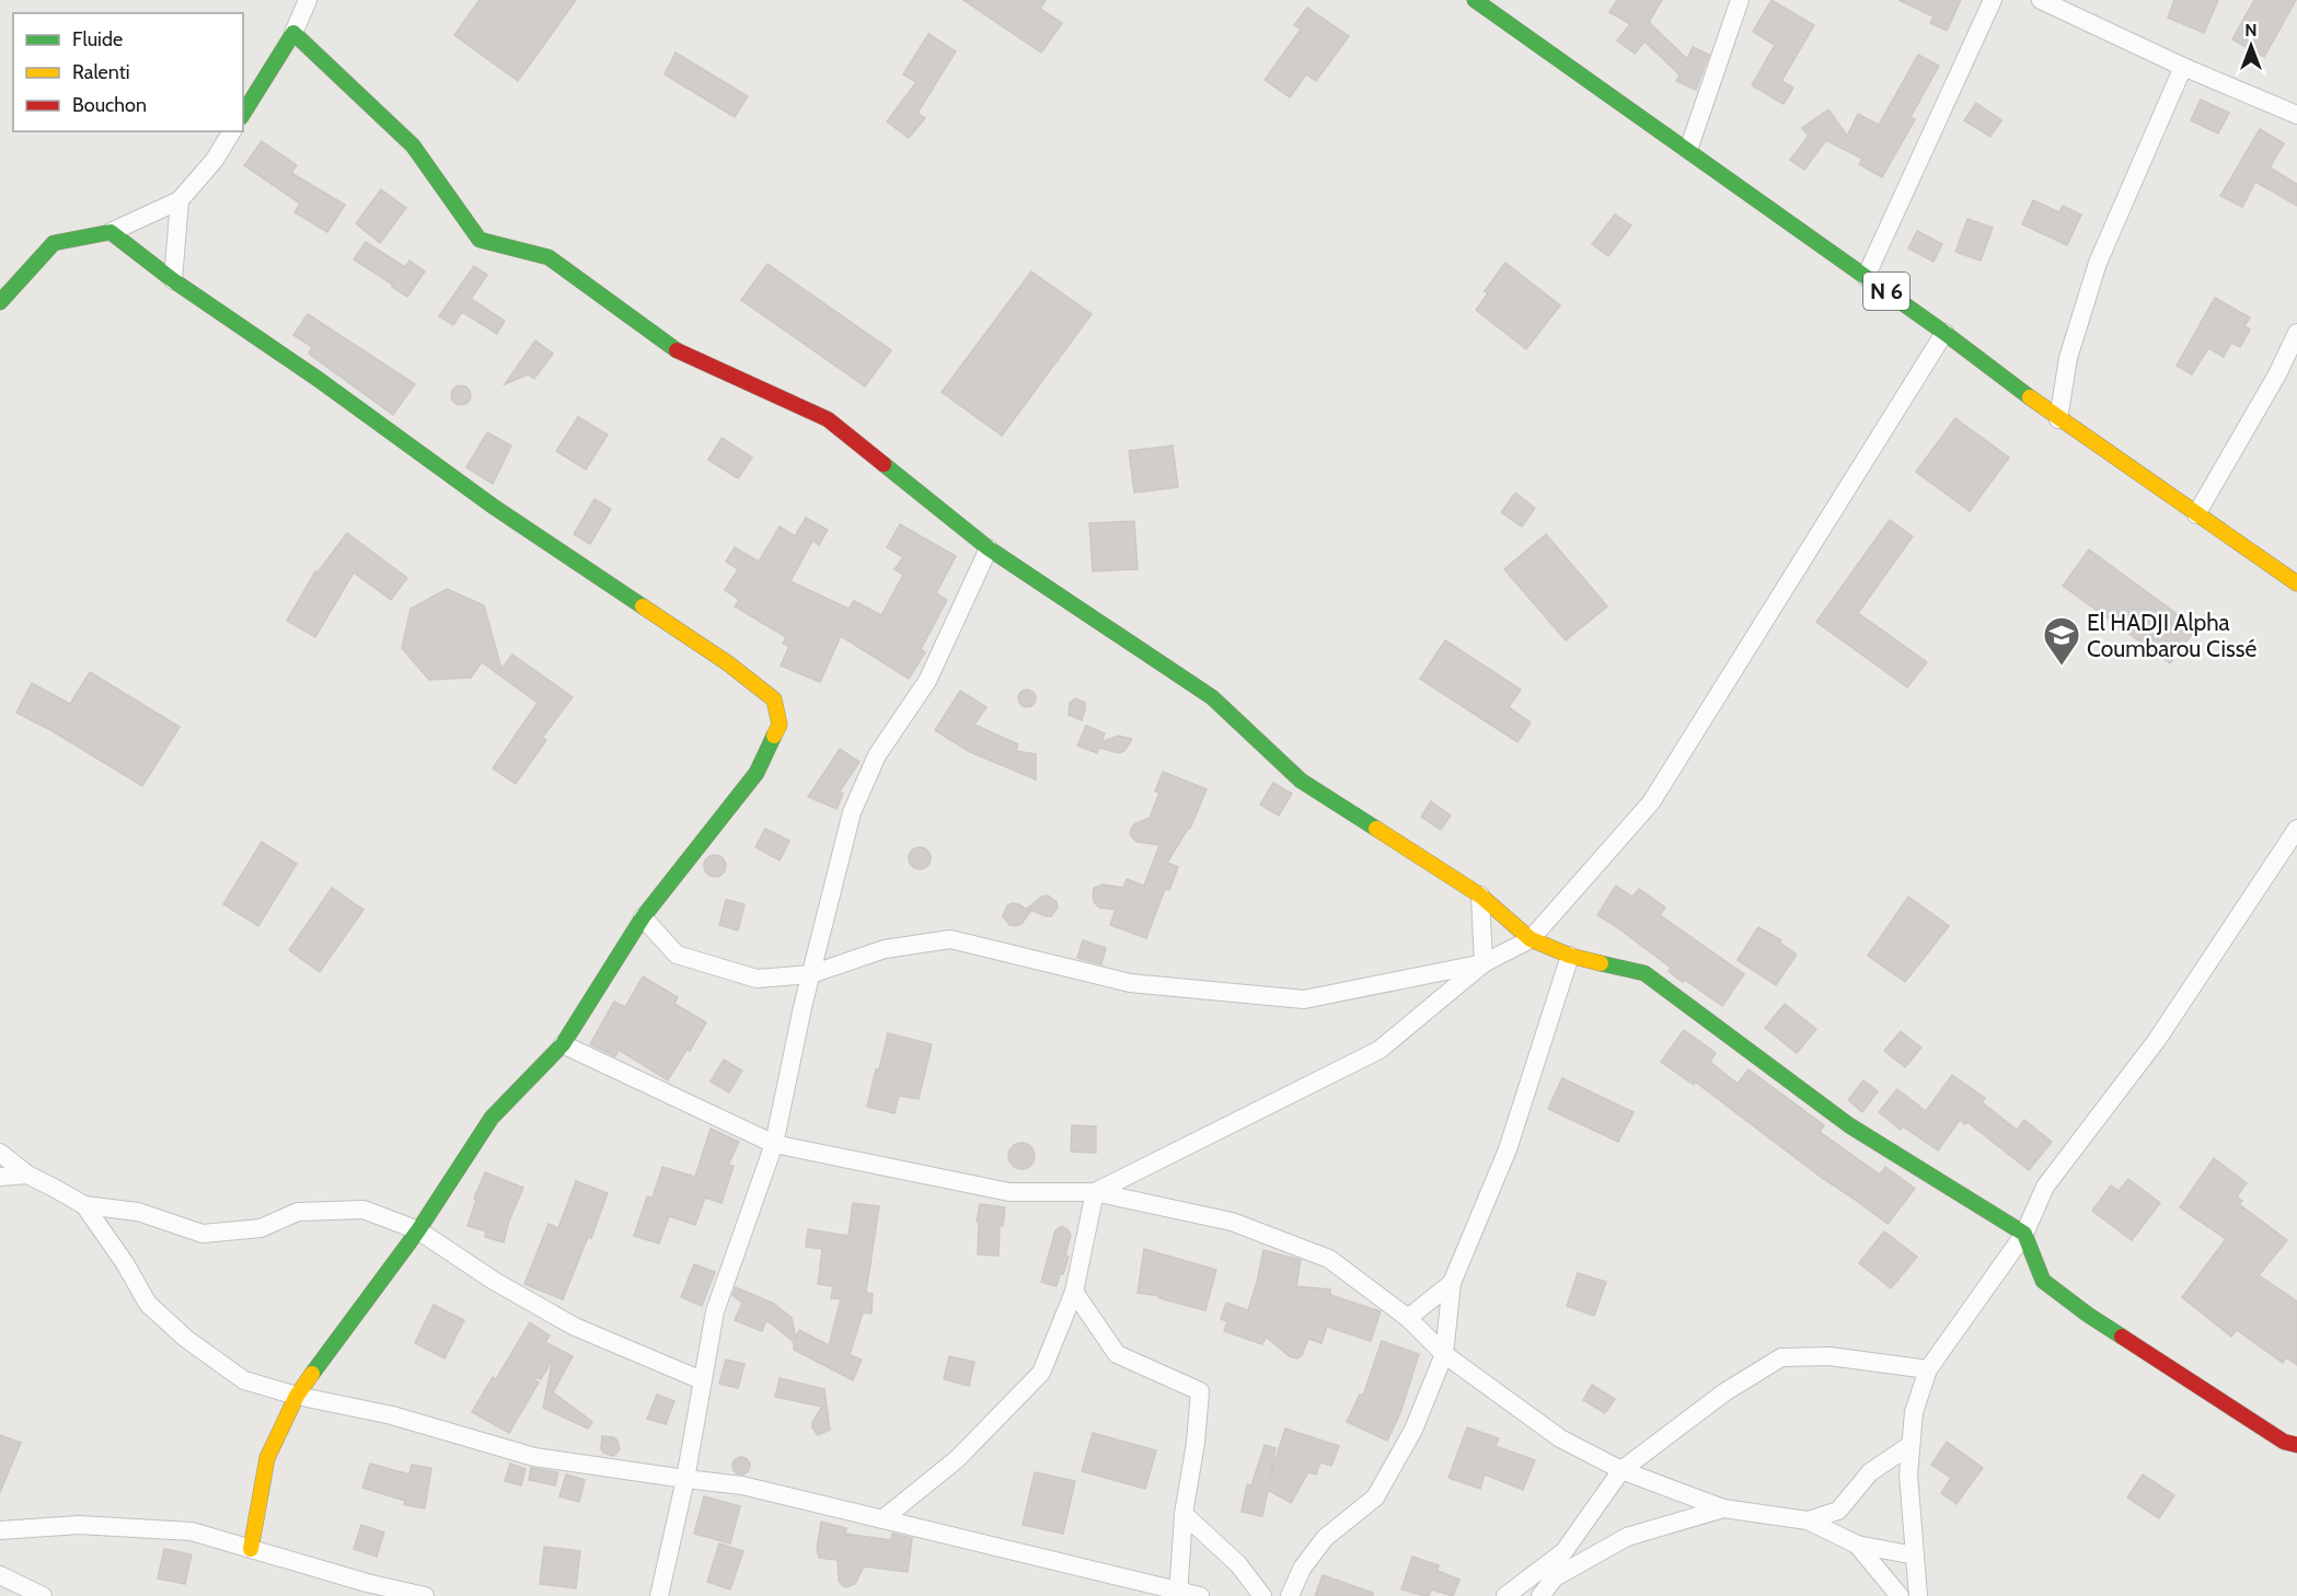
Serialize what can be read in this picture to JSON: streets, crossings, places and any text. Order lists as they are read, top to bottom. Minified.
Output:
{"streets":{"street":["N 6"]},"places":{"school or university":["El HADJI Alpha Coumbarou Cissé"]},"legend":["Fluide","Ralenti","Bouchon"],"north":"top"}
